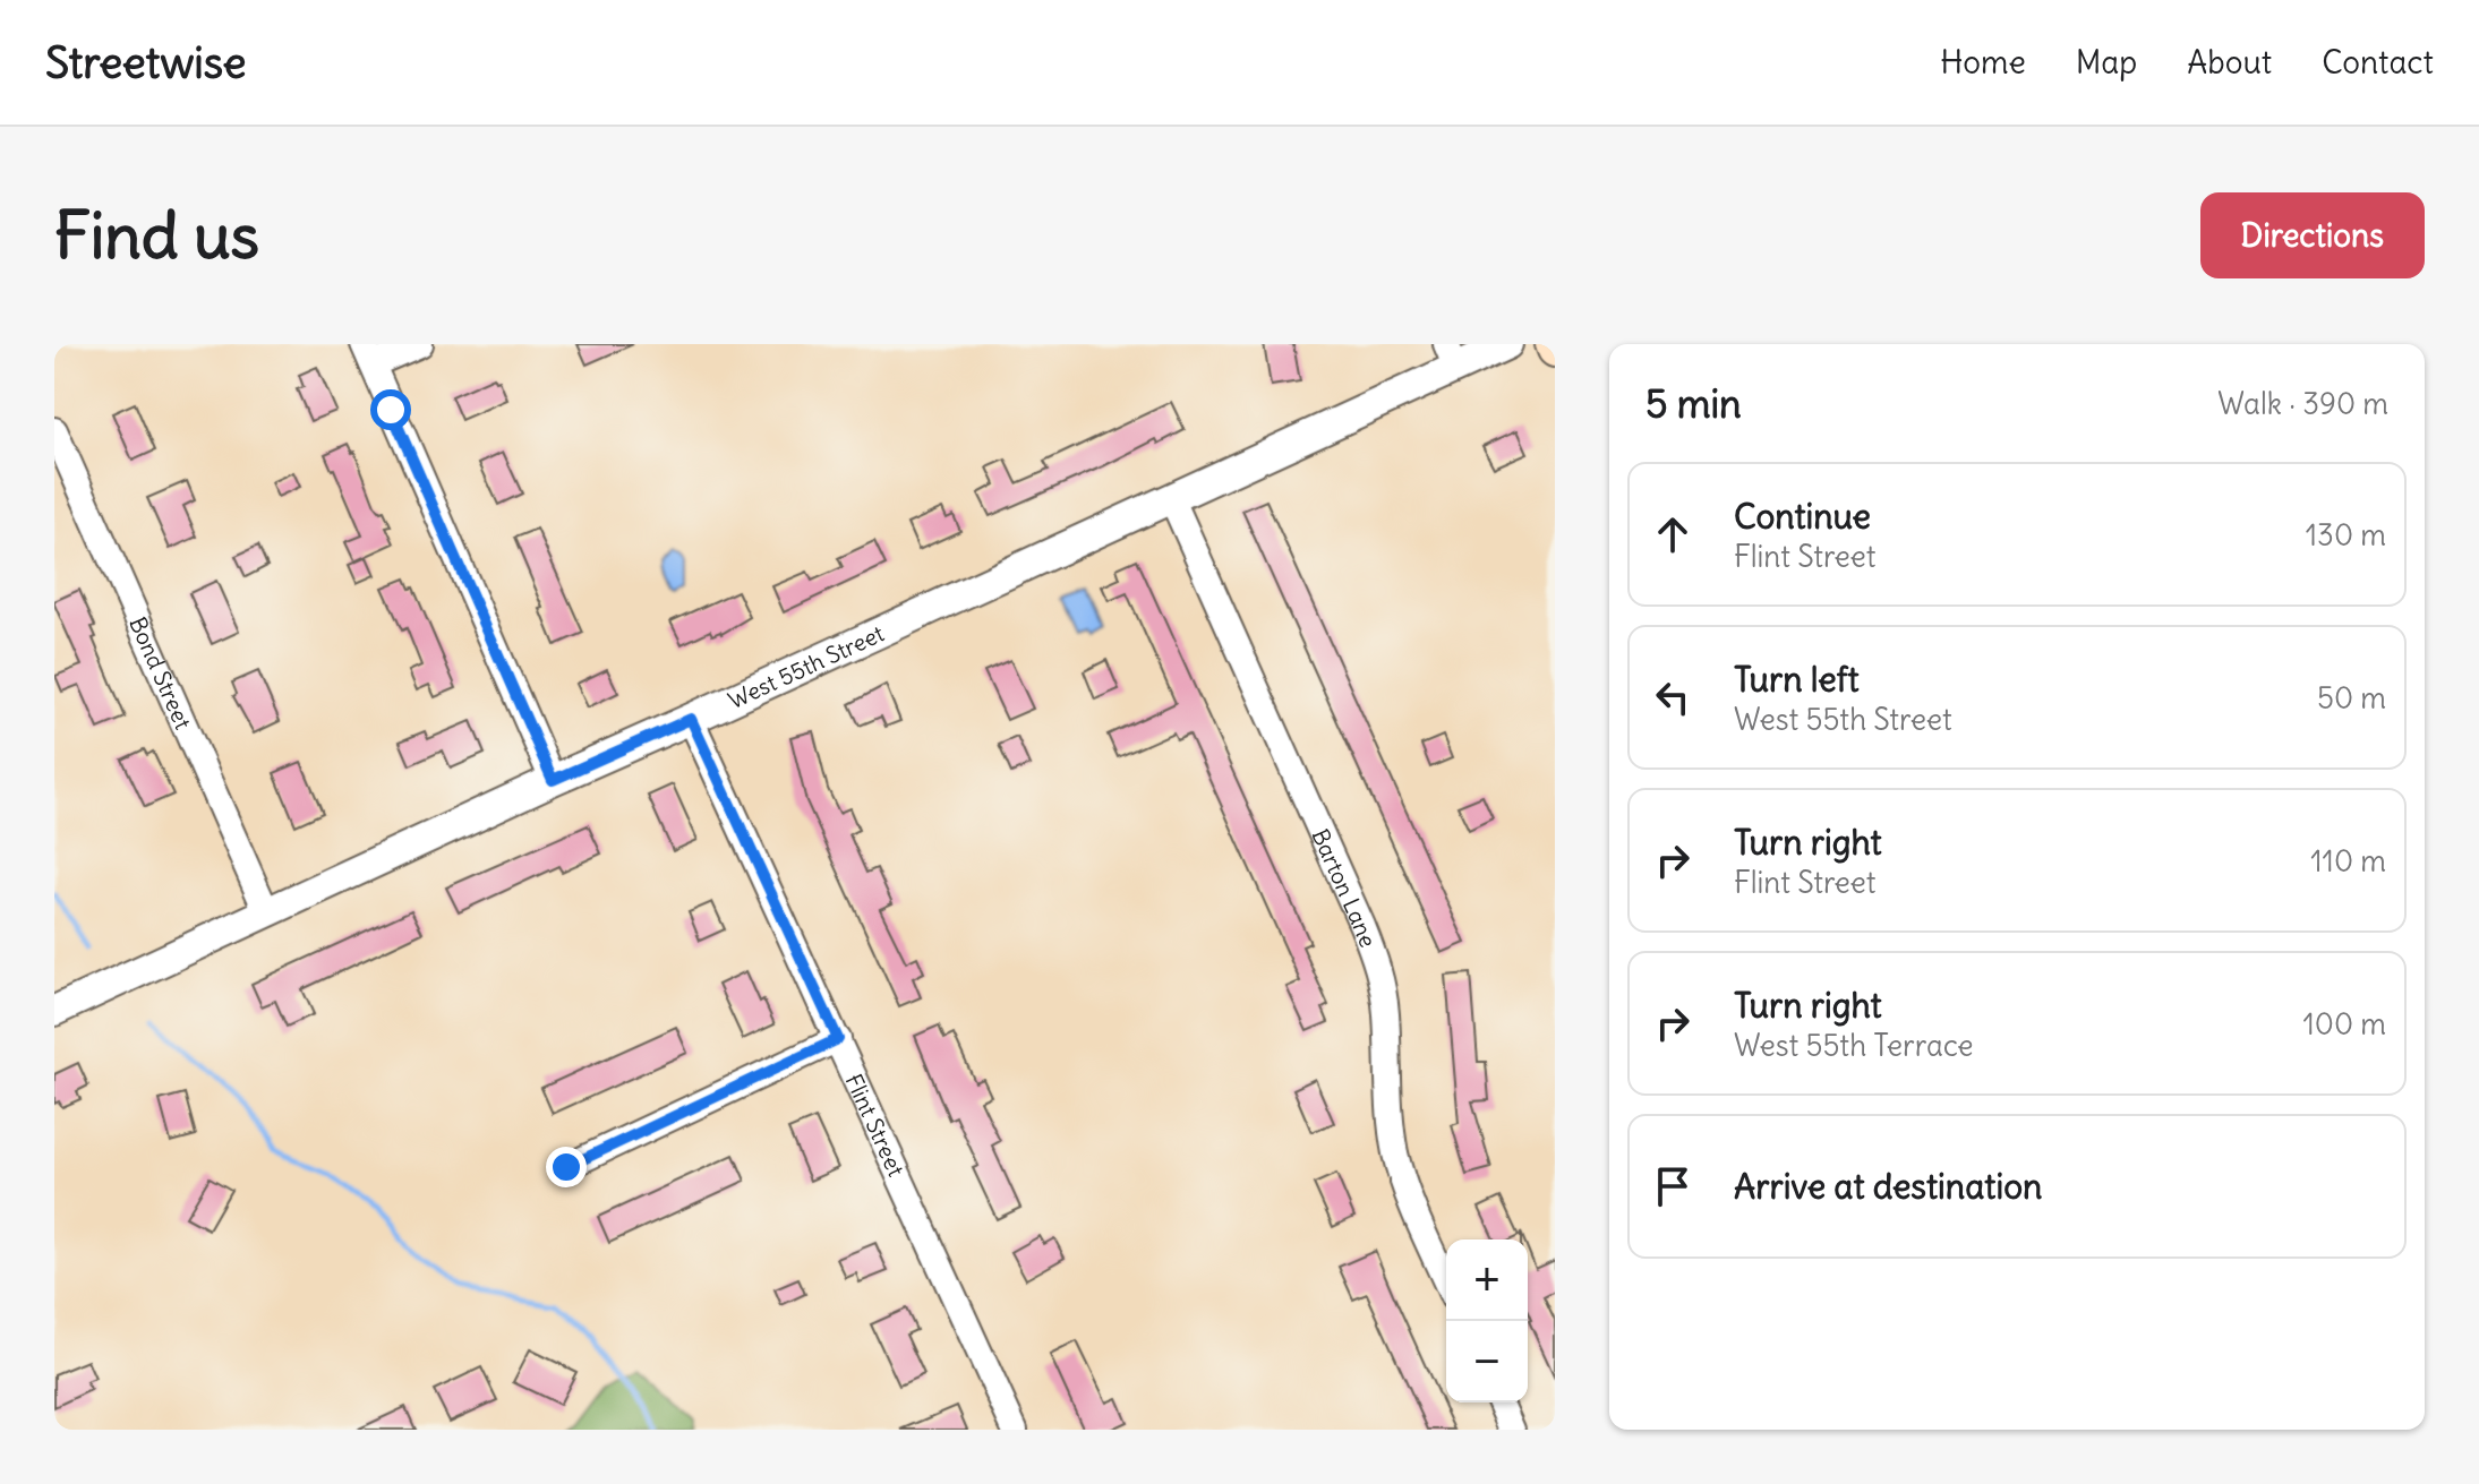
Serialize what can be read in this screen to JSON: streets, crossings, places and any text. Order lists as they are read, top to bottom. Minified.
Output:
{"streets":{"street":["West 55th Street","Bond Street","Barton Lane","Flint Street"]},"crossings":[["West 55th Street","Bond Street"],["West 55th Street","Barton Lane"],["West 55th Street","Flint Street"]],"page":{"header":"Streetwise","nav":["Home","Map","About","Contact"],"buttons":"Directions","title":"Find us","heading":["5 min","Walk · 390 m"],"list":[["Continue","Flint Street","130 m"],["Turn left","West 55th Street","50 m"],["Turn right","Flint Street","110 m"],["Turn right","West 55th Terrace","100 m"],"Arrive at destination"],"map_buttons":["+","−"]}}
